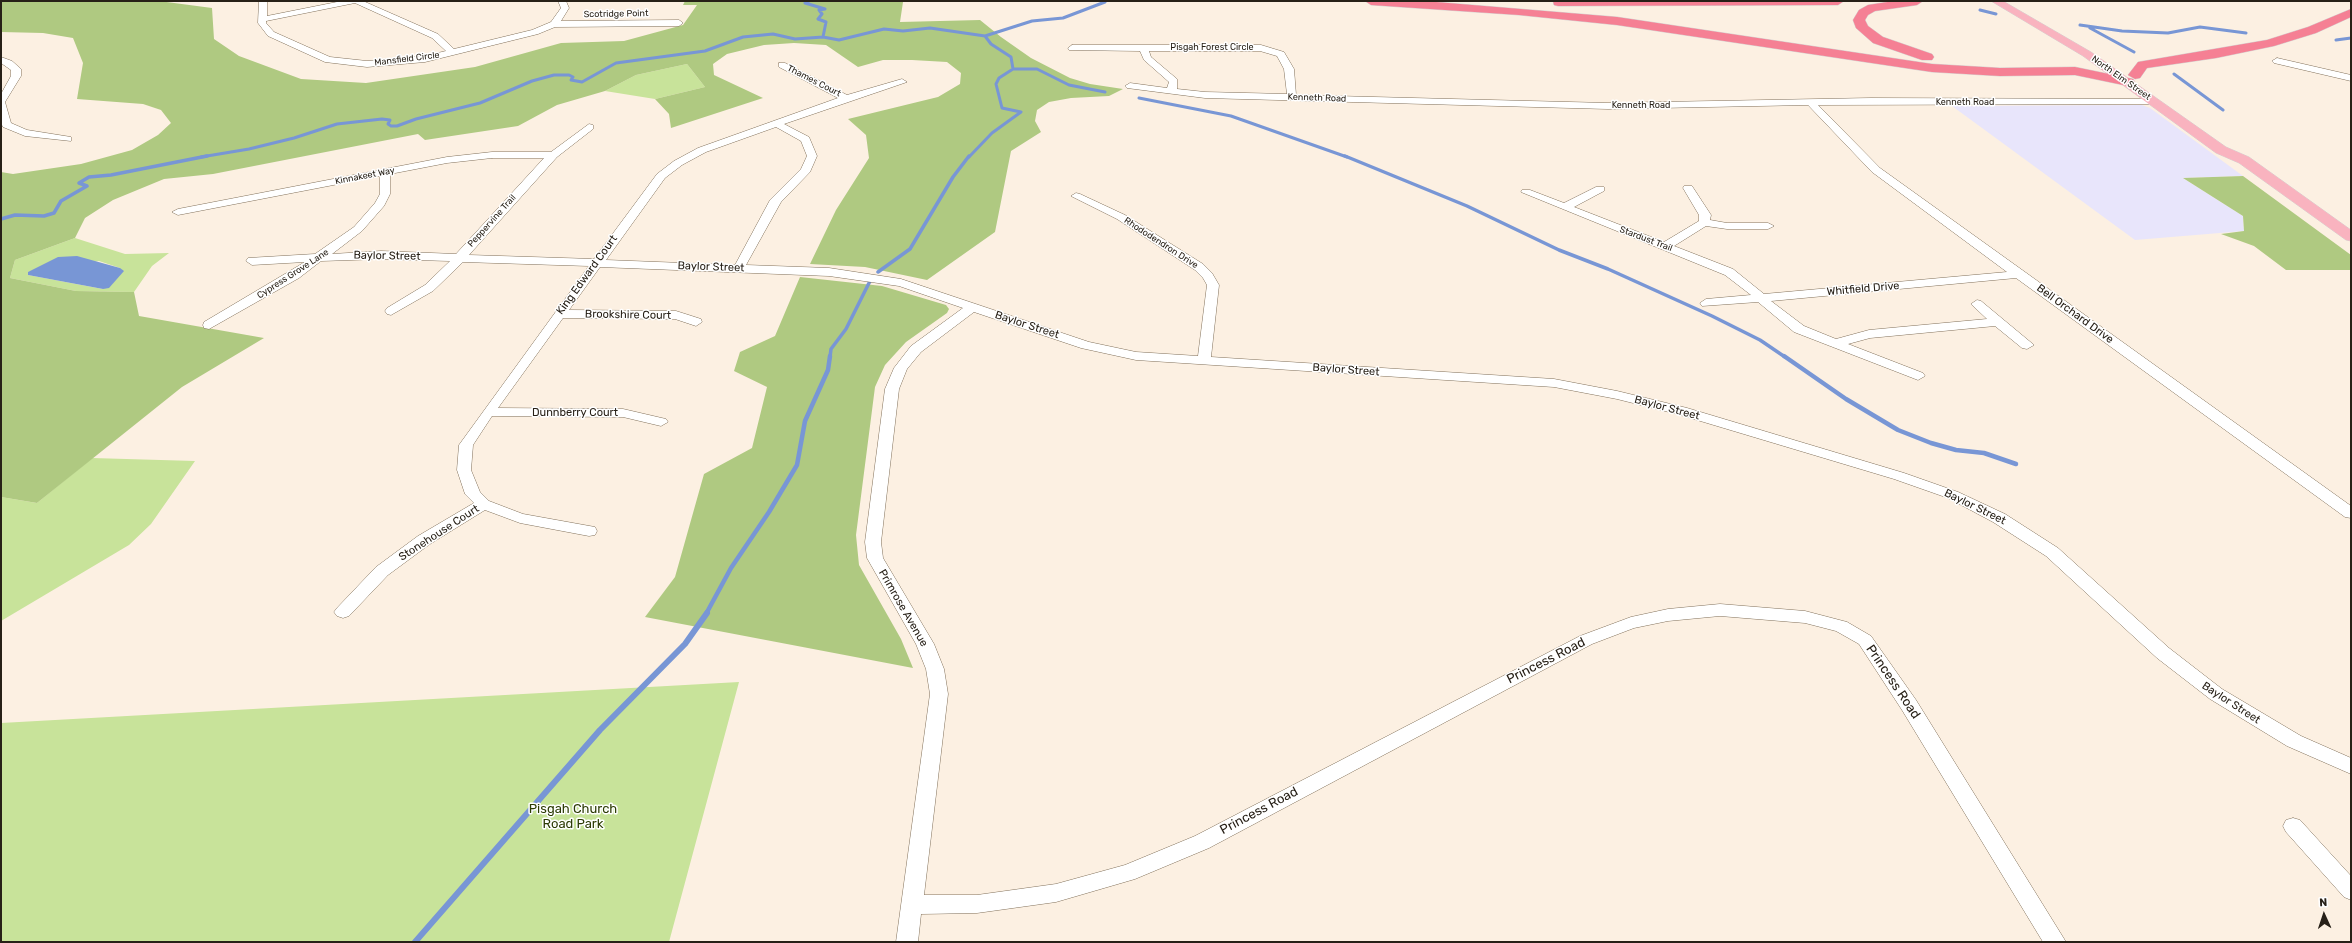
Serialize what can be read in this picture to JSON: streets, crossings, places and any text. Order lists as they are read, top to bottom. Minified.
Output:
{"streets":{"main road":["North Elm Street"],"street":["Scotridge Point","Pisgah Forest Circle","Mansfield Circle","Thames Court","Kenneth Road","Kinnakeet Way","Peppervine Trail","Stardust Trail","Rhododendron Drive","Baylor Street","Cypress Grove Lane","King Edward Court","Whitfield Drive","Bell Orchard Drive","Brookshire Court","Dunnberry Court","Stonehouse Court","Primrose Avenue","Princess Road"]},"crossings":[["Scotridge Point","Mansfield Circle"],["Pisgah Forest Circle","Kenneth Road"],["North Elm Street","Kenneth Road"],["Thames Court","King Edward Court"],["Kenneth Road","Bell Orchard Drive"],["Kinnakeet Way","Peppervine Trail"],["Kinnakeet Way","Cypress Grove Lane"],["Peppervine Trail","Baylor Street"],["Stardust Trail","Whitfield Drive"],["Rhododendron Drive","Baylor Street"],["Baylor Street","Cypress Grove Lane"],["Baylor Street","King Edward Court"],["Baylor Street","Primrose Avenue"],["King Edward Court","Brookshire Court"],["King Edward Court","Dunnberry Court"],["King Edward Court","Stonehouse Court"],["Whitfield Drive","Bell Orchard Drive"],["Primrose Avenue","Princess Road"]],"parks":["Pisgah Church Road Park"],"north":"top"}
